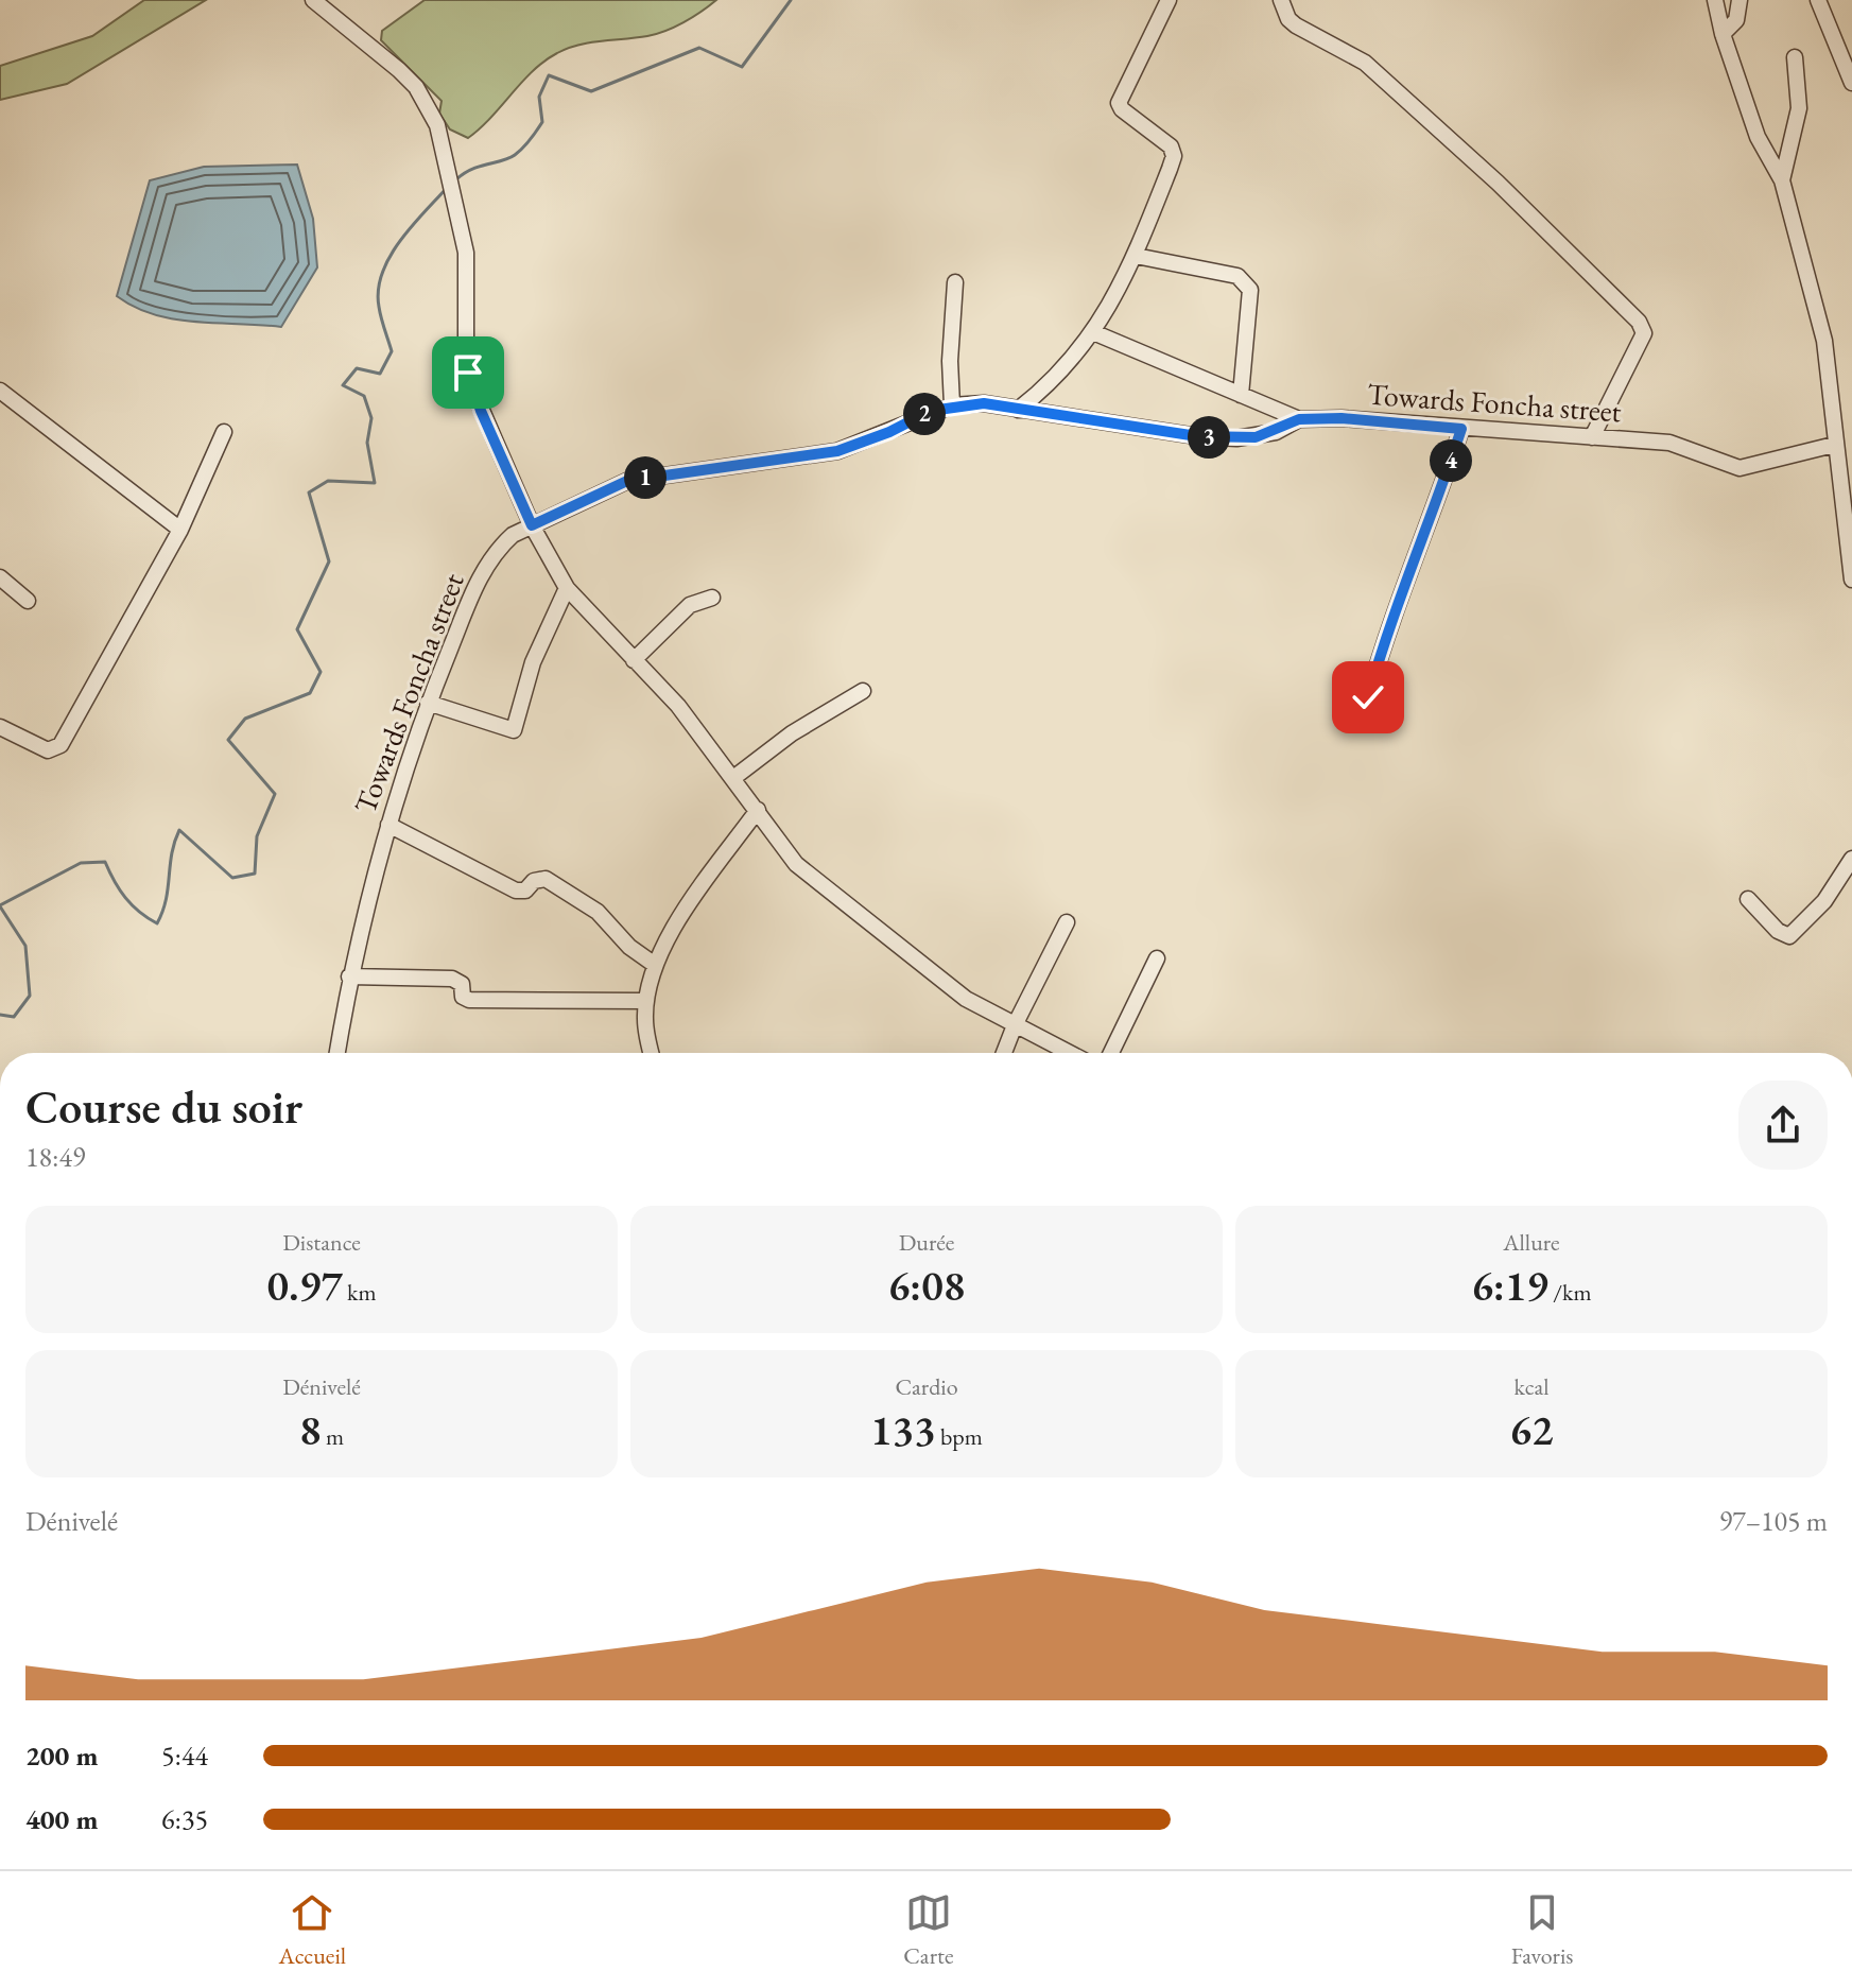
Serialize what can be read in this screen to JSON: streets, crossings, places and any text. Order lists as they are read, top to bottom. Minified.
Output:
{"streets":{"street":["Towards Foncha street"]},"page":{"pins":["2","3","4","1"],"heading":["Course du soir","18:49"],"stats":[["Distance","0.97 km"],["Durée","6:08"],["Allure","6:19 /km"],["Dénivelé","8 m"],["Cardio","133 bpm"],["kcal","62"]],"chart":["Dénivelé","97–105 m"],"list":[{"name":"200 m","note":"5:44"},{"name":"400 m","note":"6:35"}],"tabs":["Accueil","Carte","Favoris"]}}
